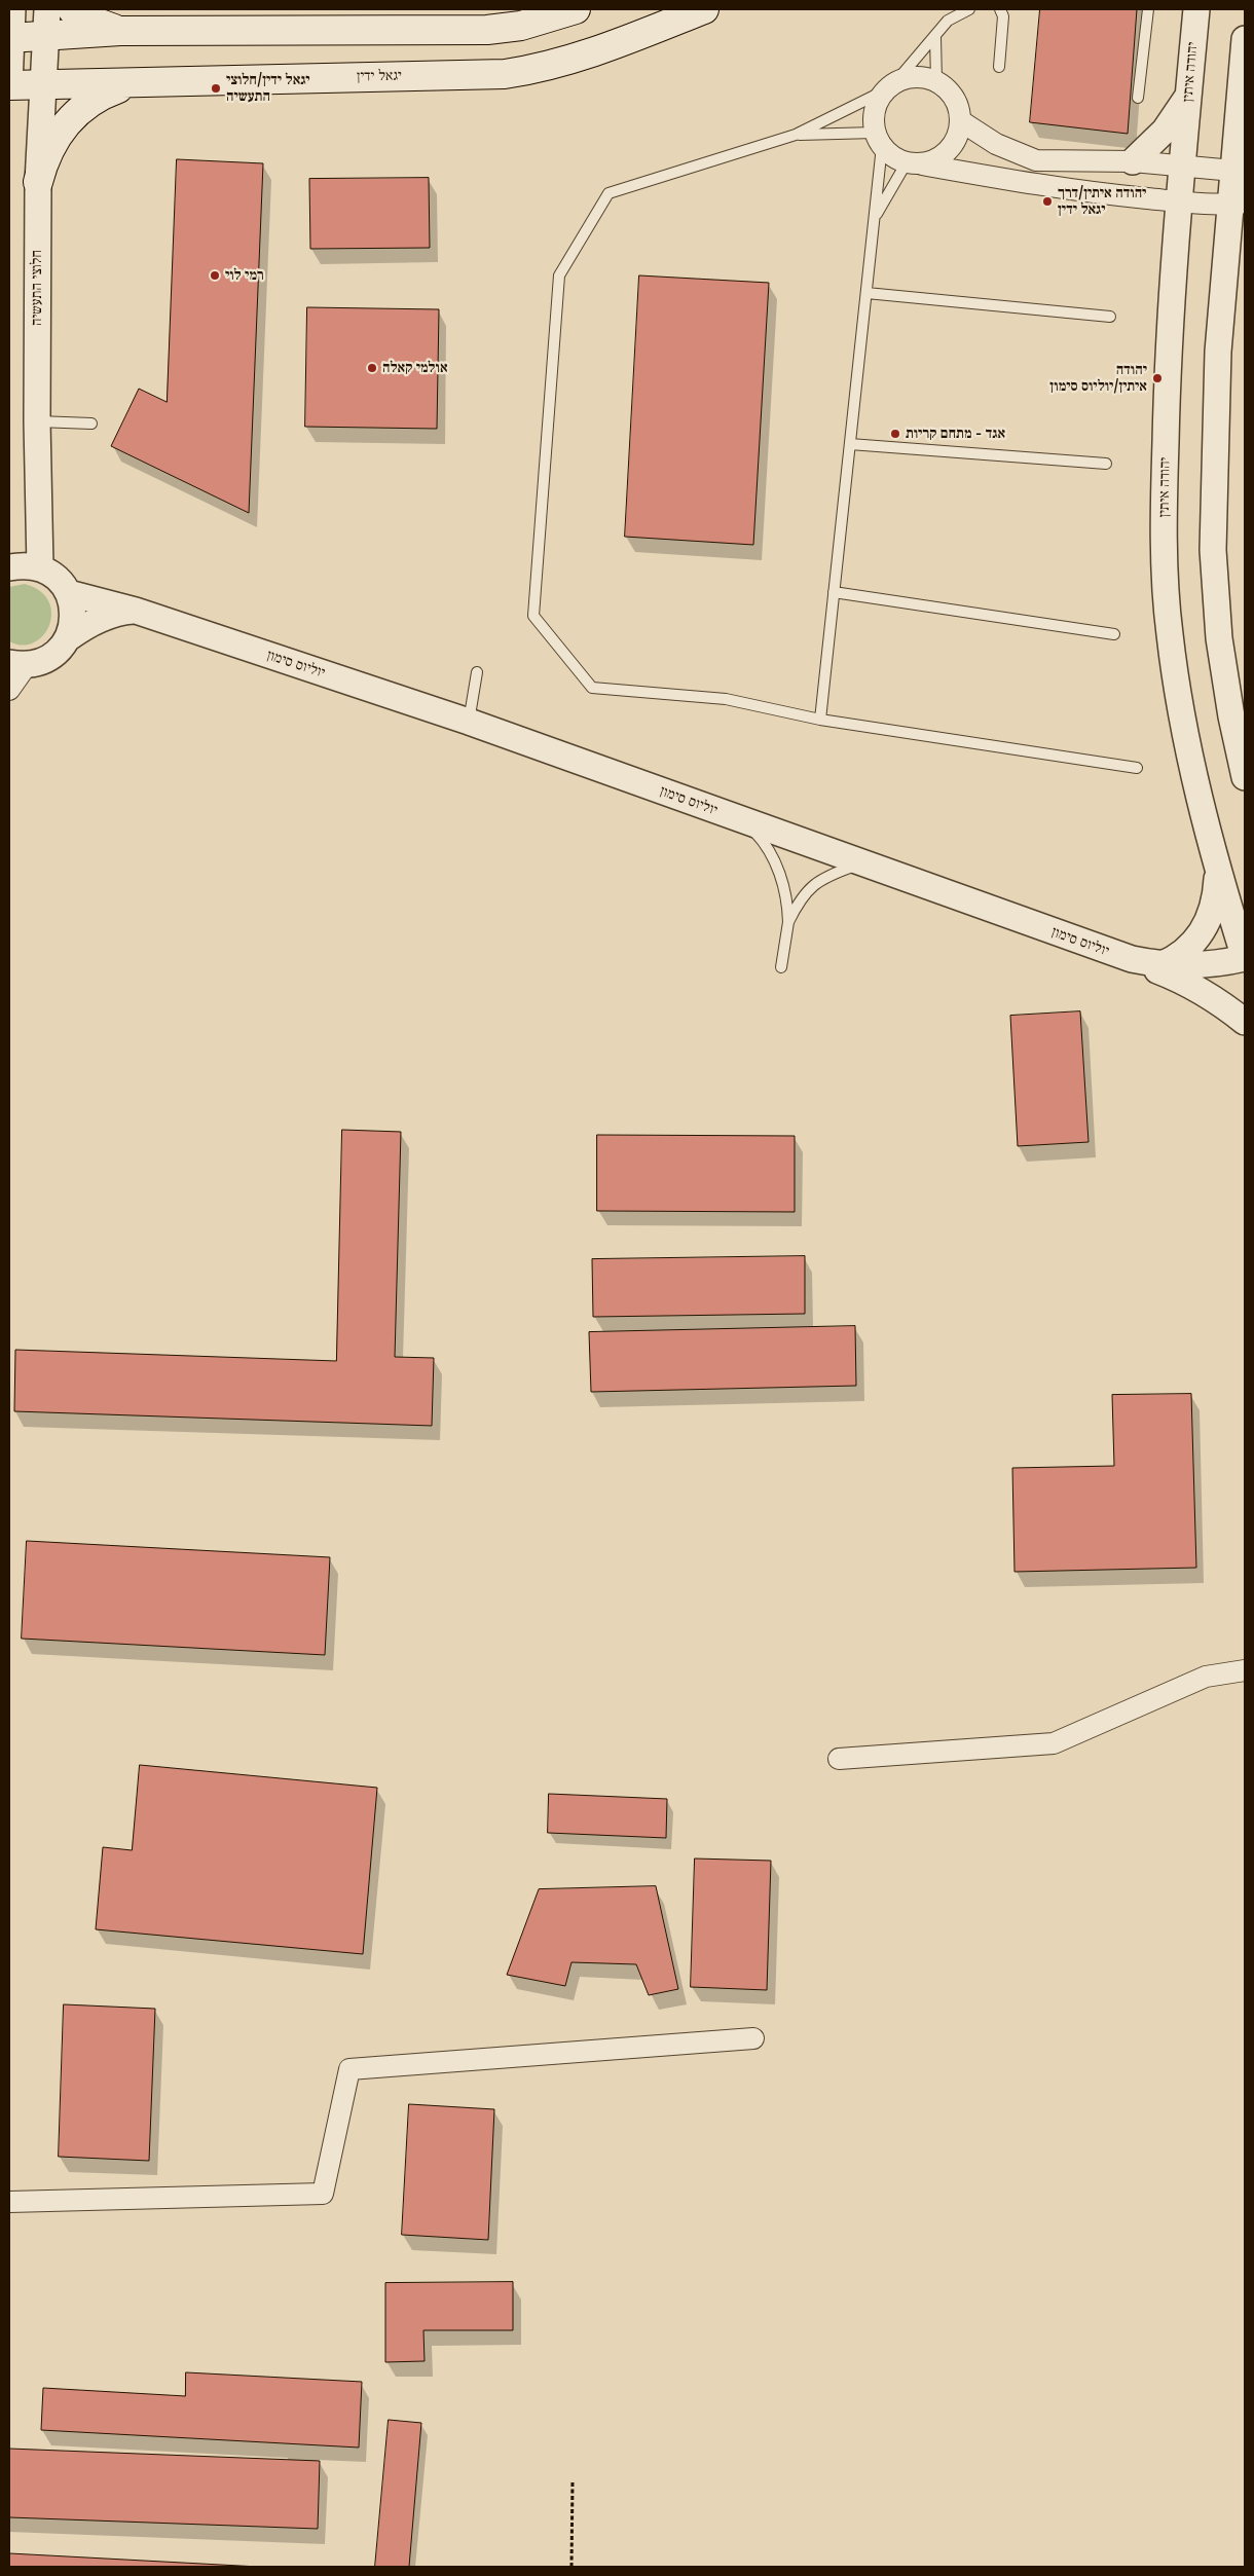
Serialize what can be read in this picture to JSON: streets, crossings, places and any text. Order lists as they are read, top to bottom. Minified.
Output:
{"streets":{"main road":["יגאל ידין"],"street":["יהודה איתין","חלוצי התעשיה","יוליוס סימון"]},"crossings":[["יהודה איתין","יוליוס סימון"],["יגאל ידין","חלוצי התעשיה"]],"places":["יגאל ידין/חלוצי התעשיה","יהודה איתין/דרך יגאל ידין","רמי לוי","אולמי קאלה","יהודה איתין/יוליוס סימון","אגד - מתחם קריות"]}
